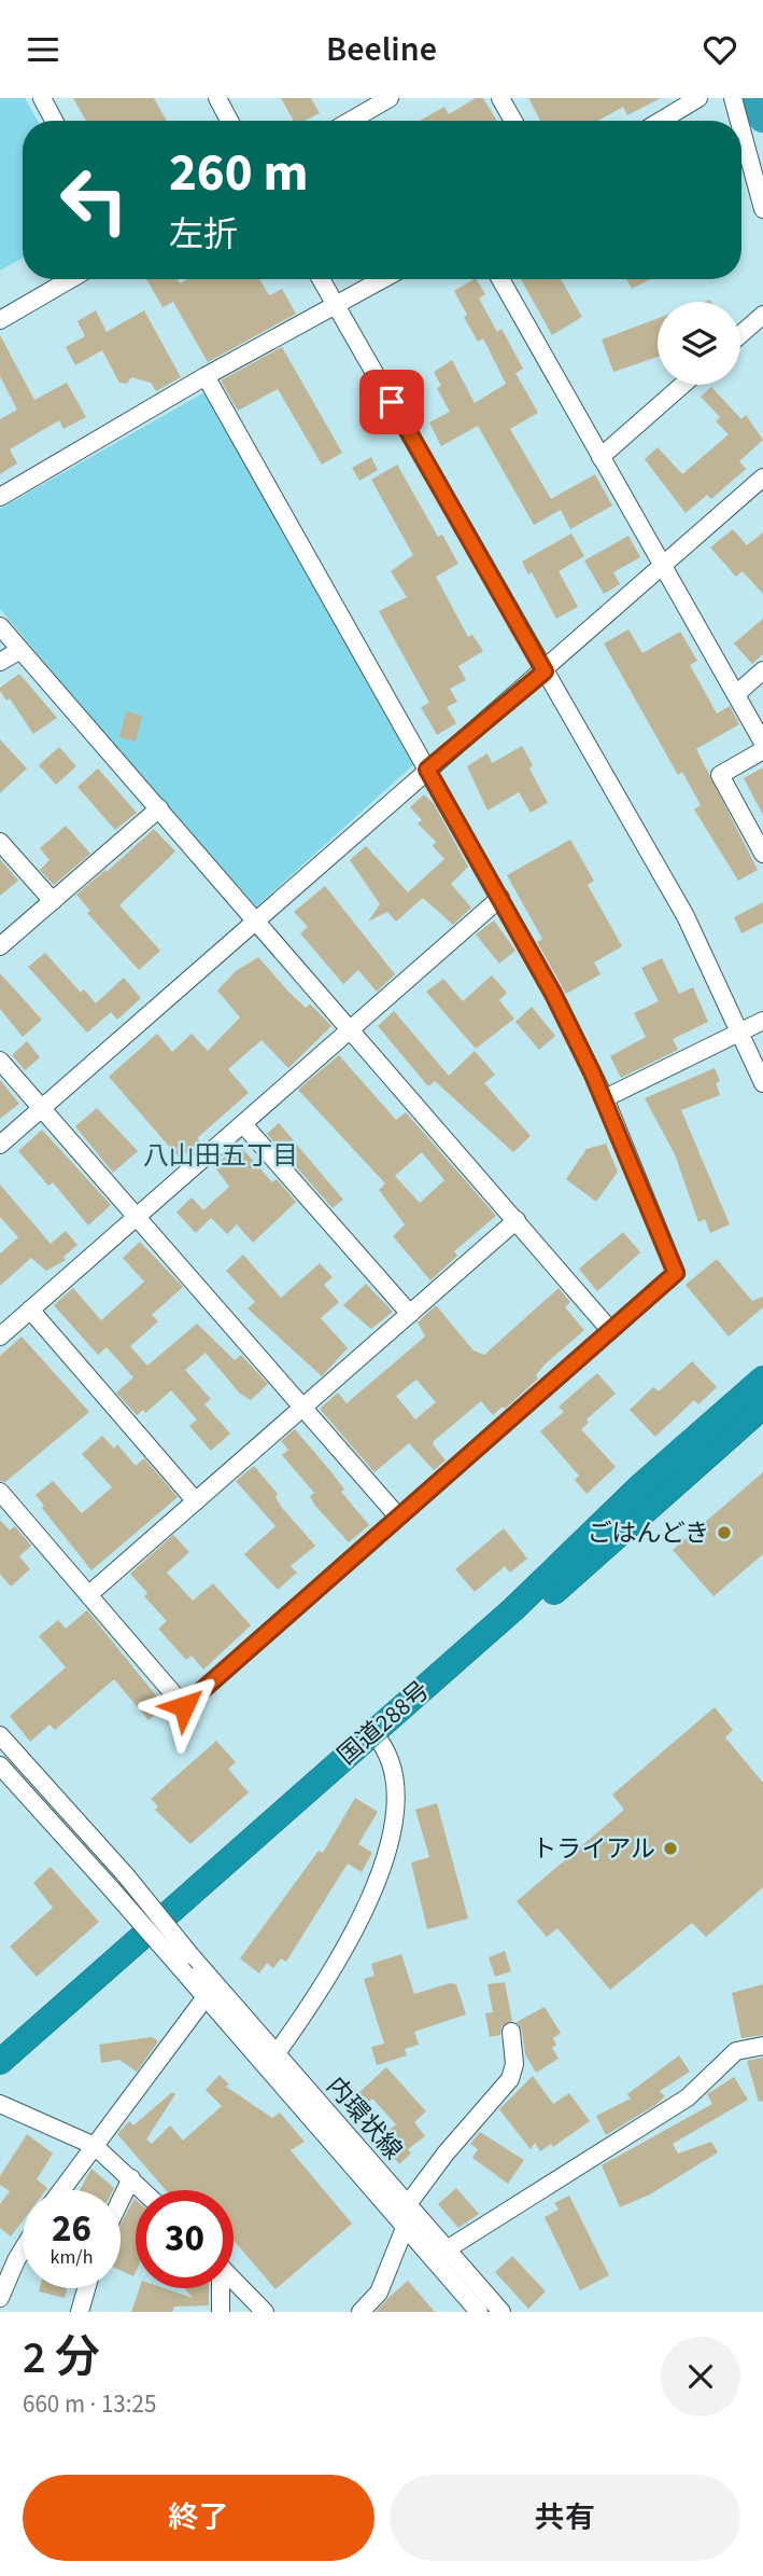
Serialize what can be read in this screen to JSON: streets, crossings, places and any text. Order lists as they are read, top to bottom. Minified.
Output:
{"streets":{"highway":["国道288号"],"street":["内環状線"]},"districts":["八山田五丁目"],"places":["ごはんどき","トライアル"],"page":{"header":"Beeline","turn":["260 m","左折"],"speed":"26 km/h","limit":"30","heading":["2 分","660 m · 13:25"],"buttons":["終了","共有"]}}
